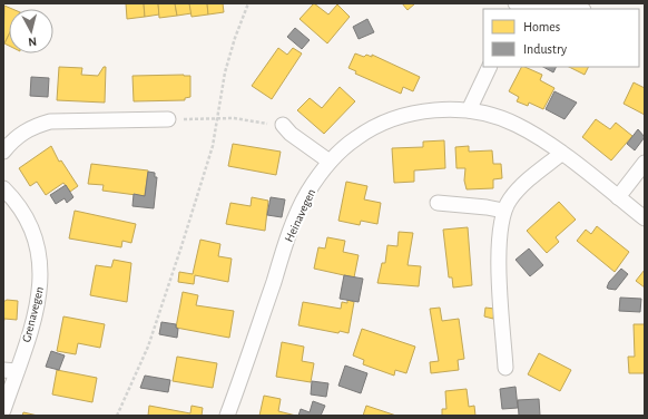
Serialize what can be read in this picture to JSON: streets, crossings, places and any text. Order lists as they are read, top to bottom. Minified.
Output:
{"streets":{"street":["Heinavegen","Grenavegen"]},"legend":["Homes","Industry"],"north":"bottom"}
